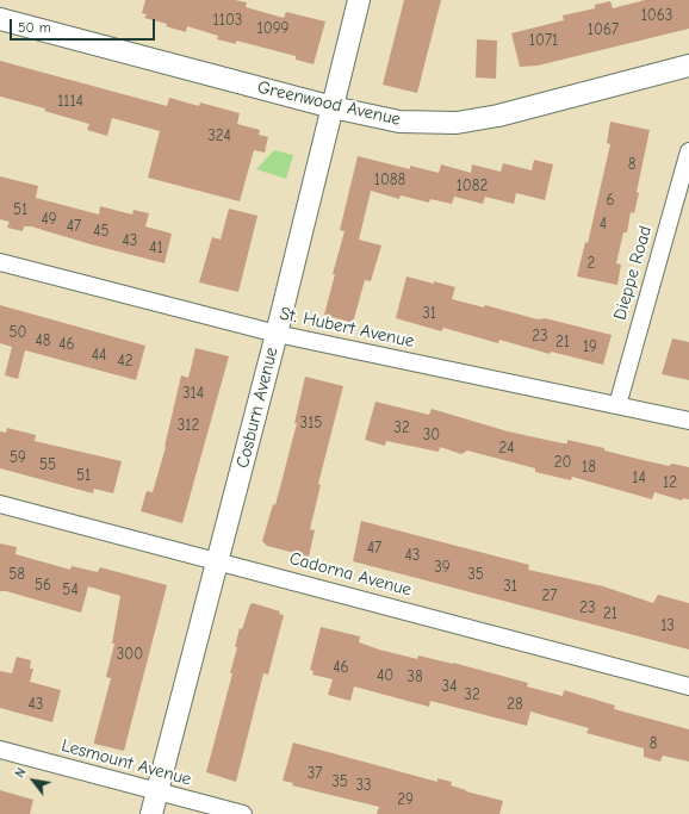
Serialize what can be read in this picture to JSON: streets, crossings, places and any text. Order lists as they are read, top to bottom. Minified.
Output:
{"streets":{"street":["Greenwood Avenue","Dieppe Road","St. Hubert Avenue","Cosburn Avenue","Cadorna Avenue","Lesmount Avenue"]},"crossings":[["Greenwood Avenue","Cosburn Avenue"],["Dieppe Road","St. Hubert Avenue"],["St. Hubert Avenue","Cosburn Avenue"],["Cosburn Avenue","Cadorna Avenue"],["Cosburn Avenue","Lesmount Avenue"]],"house_numbers":["1063","1103","1099","1067","1071","1114","324","8","1088","1082","6","51","49","4","47","45","43","41","2","31","50","23","48","21","46","19","44","42","314","315","312","32","30","24","59","20","55","18","51","14","12","47","43","39","58","35","56","31","54","27","23","21","13","300","46","40","38","34","32","43","28","8","37","35","33","29"],"scale_bar":"50 m","north":"top left"}
